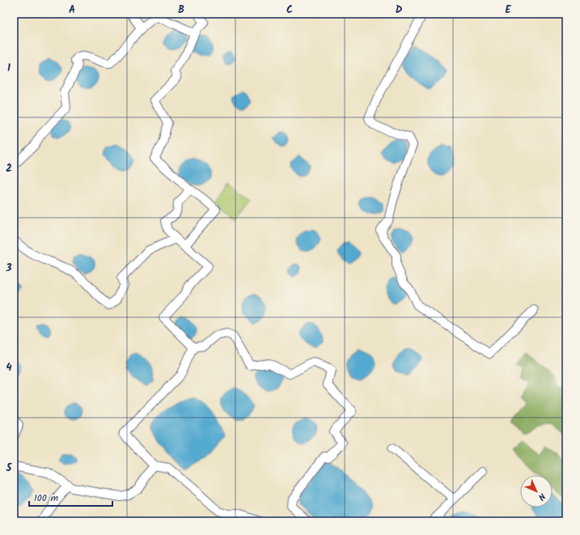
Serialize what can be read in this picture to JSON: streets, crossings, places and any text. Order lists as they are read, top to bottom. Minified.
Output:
{"scale_bar":"100 m","north":"bottom right","grid":{"columns":["A","B","C","D","E"],"rows":["1","2","3","4","5"]}}
